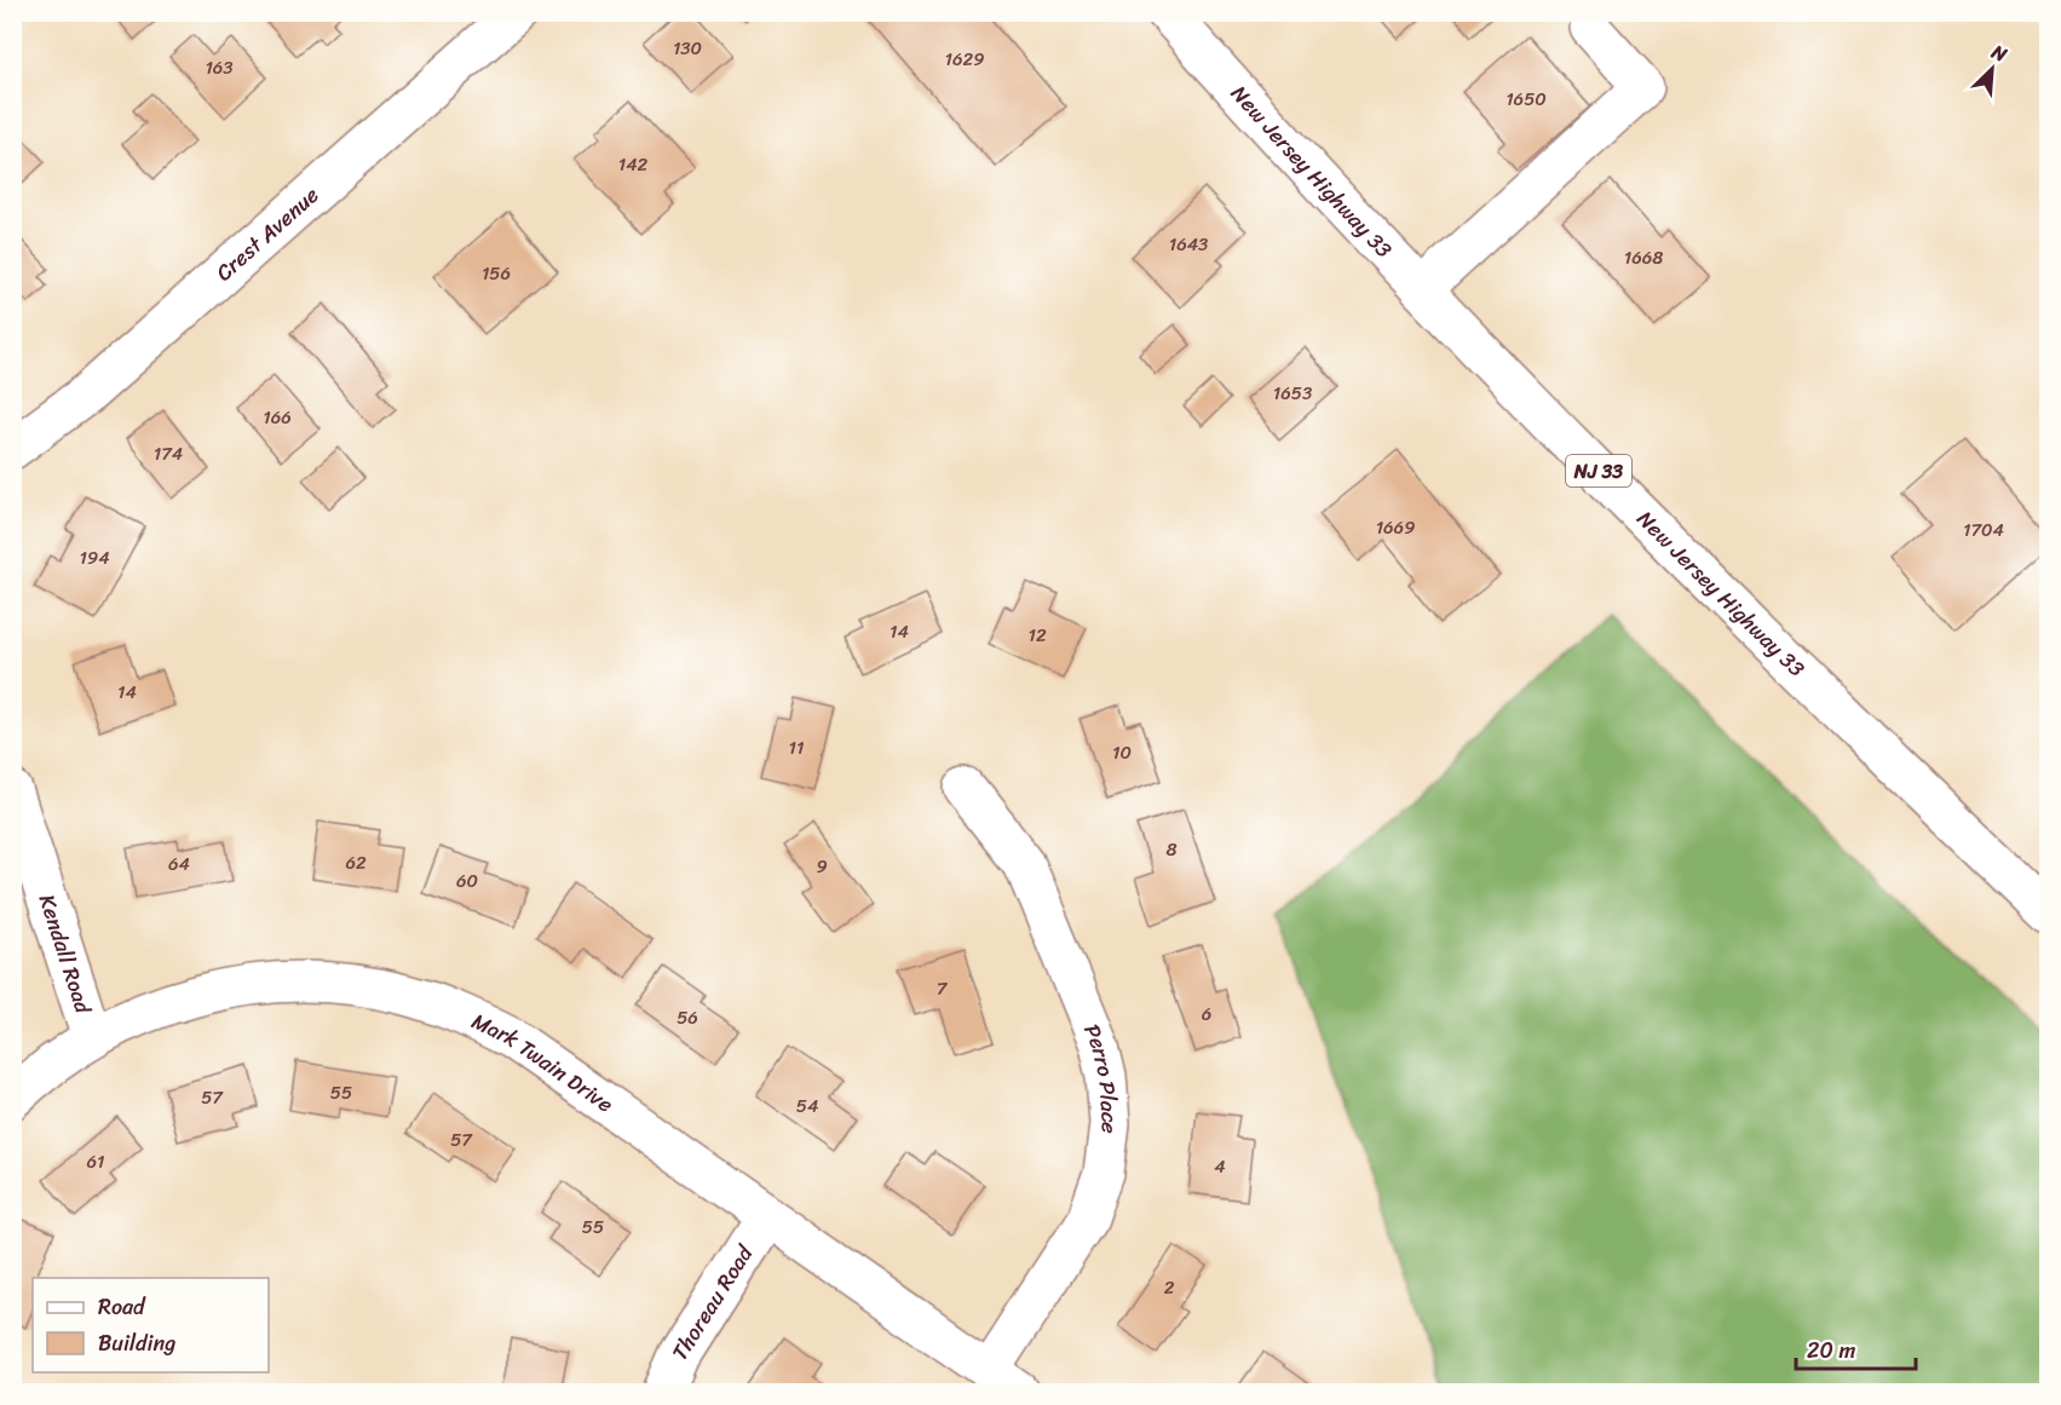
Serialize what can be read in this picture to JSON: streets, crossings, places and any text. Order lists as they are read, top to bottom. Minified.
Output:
{"streets":{"street":["New Jersey Highway 33","Crest Avenue","NJ 33","Kendall Road","Mark Twain Drive","Perro Place","Thoreau Road"]},"crossings":[["Kendall Road","Mark Twain Drive"],["Mark Twain Drive","Perro Place"],["Mark Twain Drive","Thoreau Road"]],"house_numbers":["130","1629","163","1650","142","1643","1668","156","1653","166","174","1669","1704","194","14","12","14","11","10","8","62","64","9","60","7","6","56","55","57","54","57","61","4","55","2"],"legend":["Road","Building"],"scale_bar":"20 m","north":"top right"}
